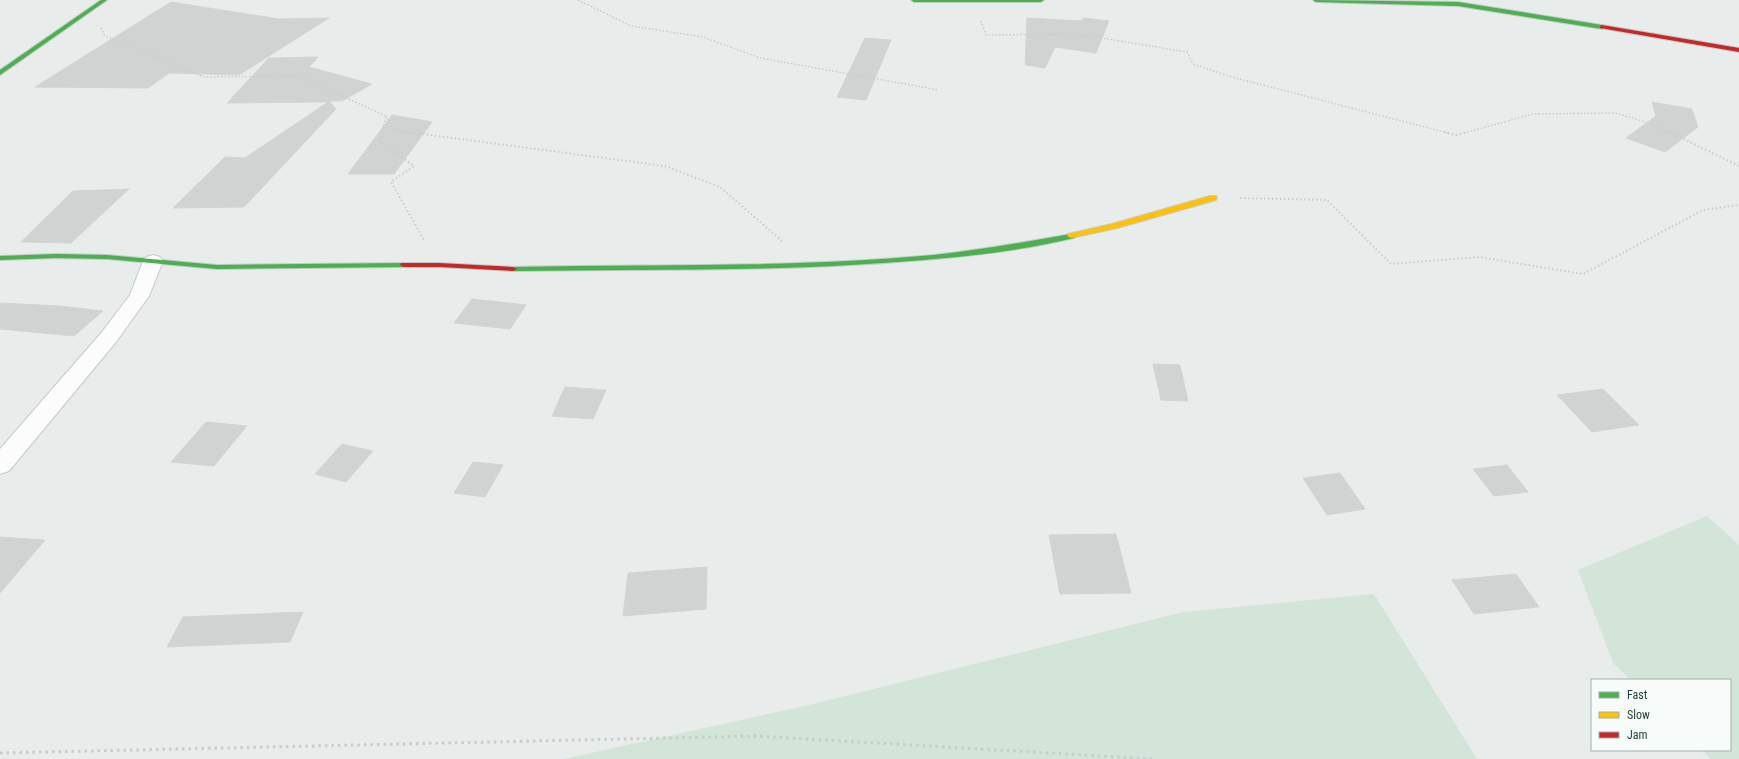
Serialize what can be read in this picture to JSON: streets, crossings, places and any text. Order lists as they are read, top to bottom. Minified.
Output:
{"legend":["Fast","Slow","Jam"]}
